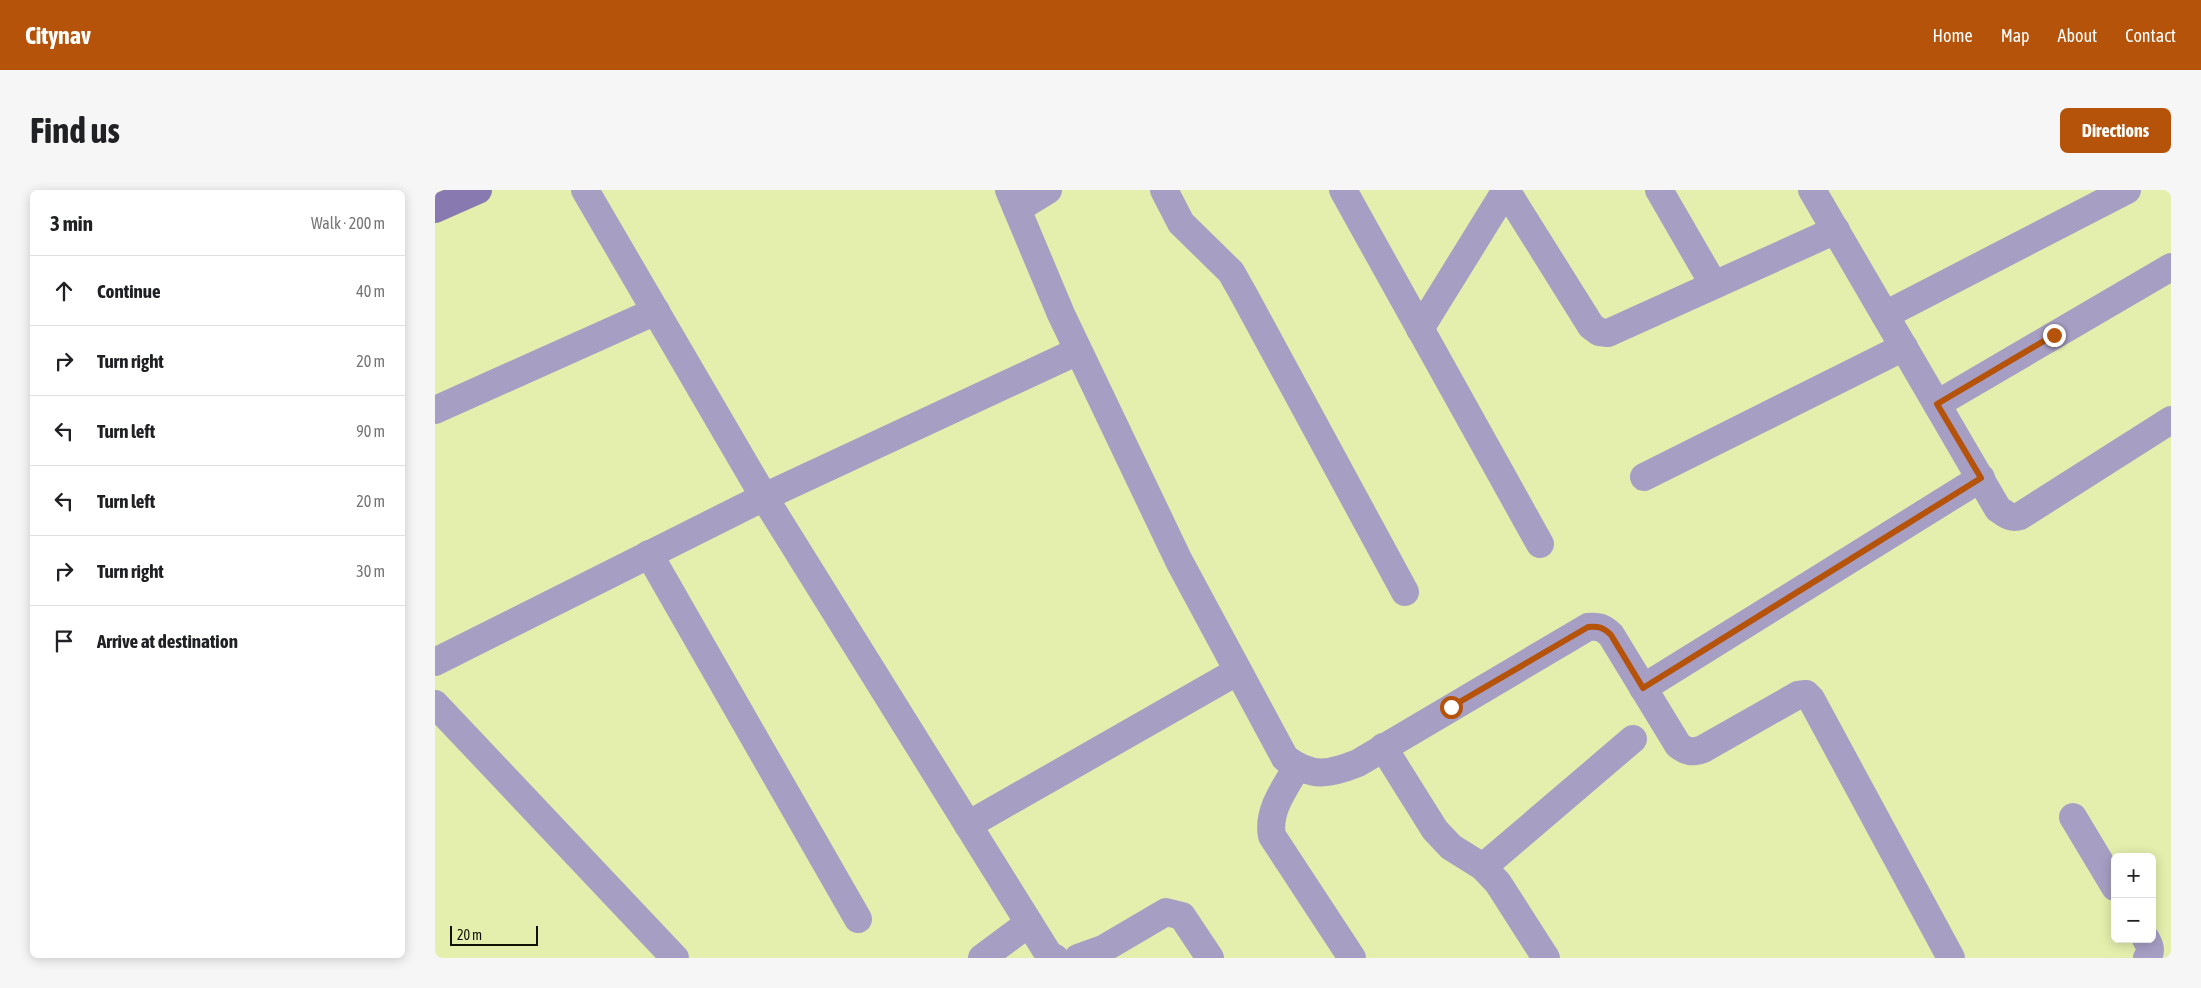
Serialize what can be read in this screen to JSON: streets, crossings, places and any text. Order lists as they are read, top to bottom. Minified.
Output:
{"scale_bar":"20 m","page":{"header":"Citynav","nav":["Home","Map","About","Contact"],"buttons":"Directions","title":"Find us","heading":["3 min","Walk · 200 m"],"list":[["Continue","40 m"],["Turn right","20 m"],["Turn left","90 m"],["Turn left","20 m"],["Turn right","30 m"],"Arrive at destination"],"map_buttons":["+","−"],"scale":"20 m"}}
